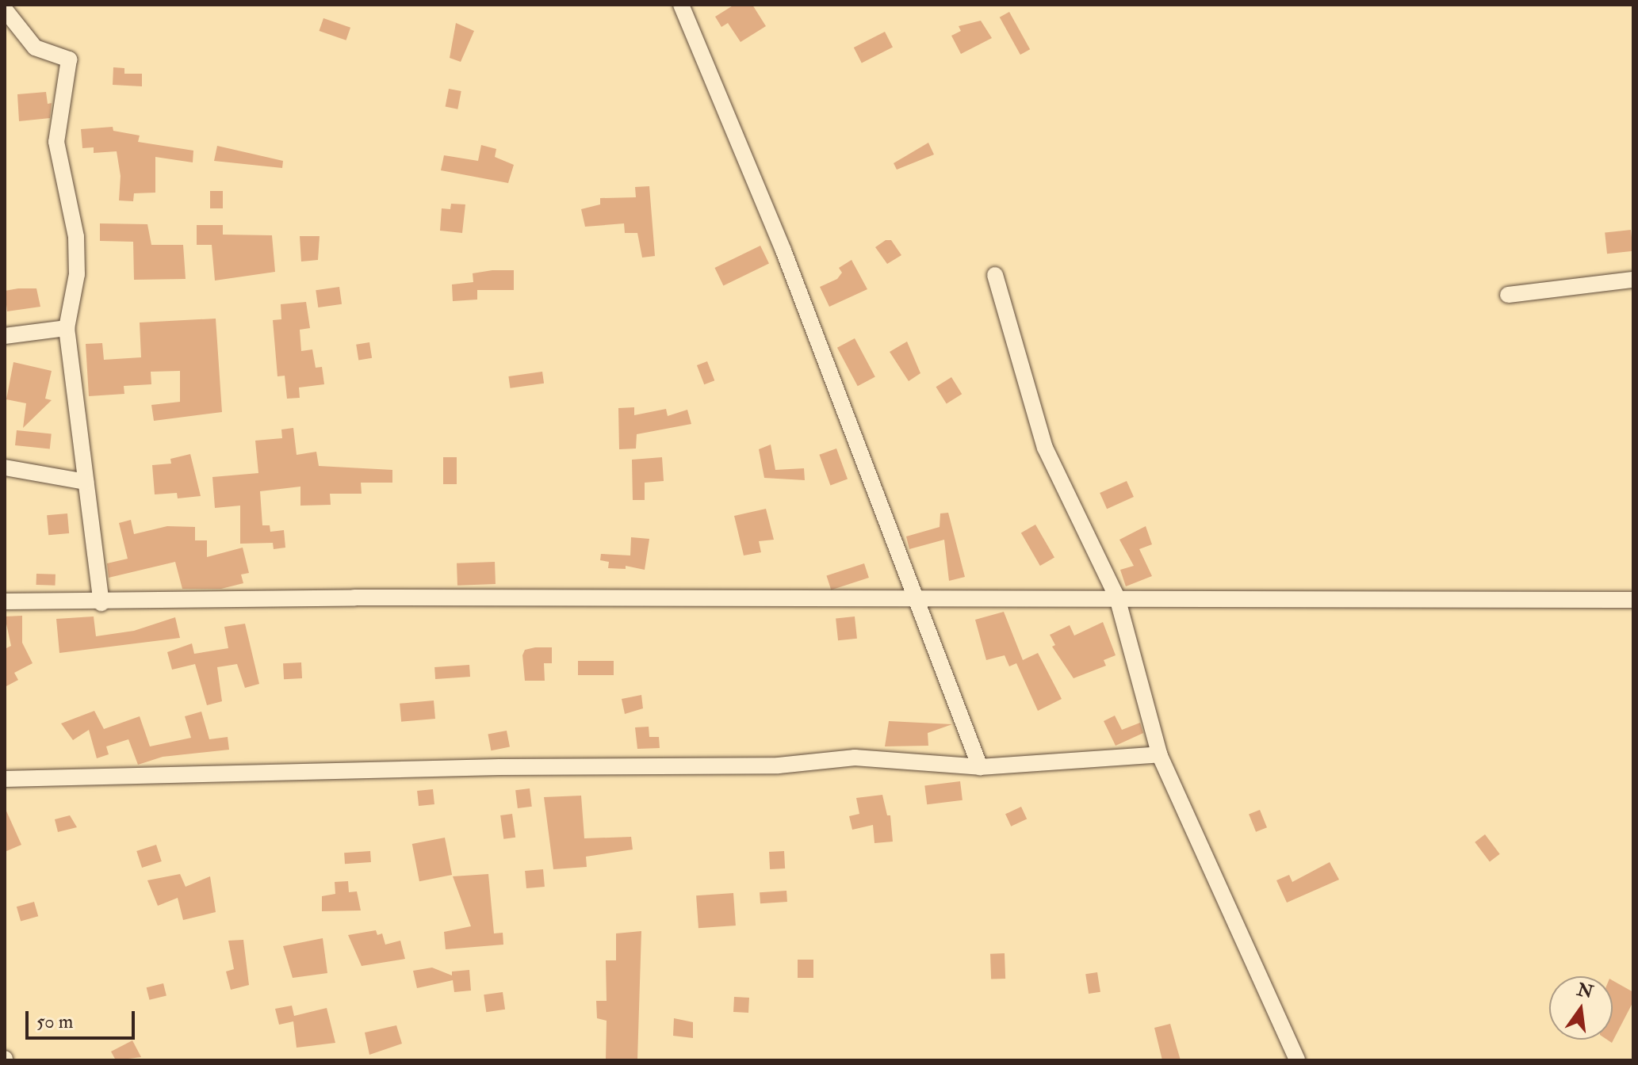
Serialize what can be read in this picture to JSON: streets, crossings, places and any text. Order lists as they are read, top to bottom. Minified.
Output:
{"scale_bar":"50 m","north":"top"}
